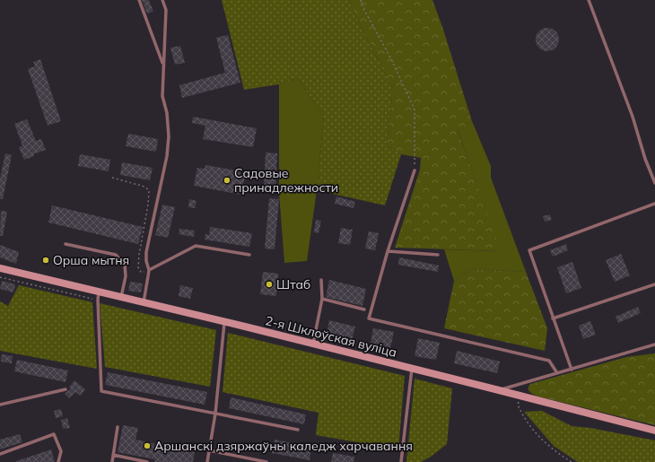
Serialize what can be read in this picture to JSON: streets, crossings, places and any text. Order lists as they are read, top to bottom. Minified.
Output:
{"streets":{"street":["2-я Шклоўская вуліца"]},"places":["Садовые принадлежности","Орша мытня","Штаб","Аршанскі дзяржаўны каледж харчавання"]}
